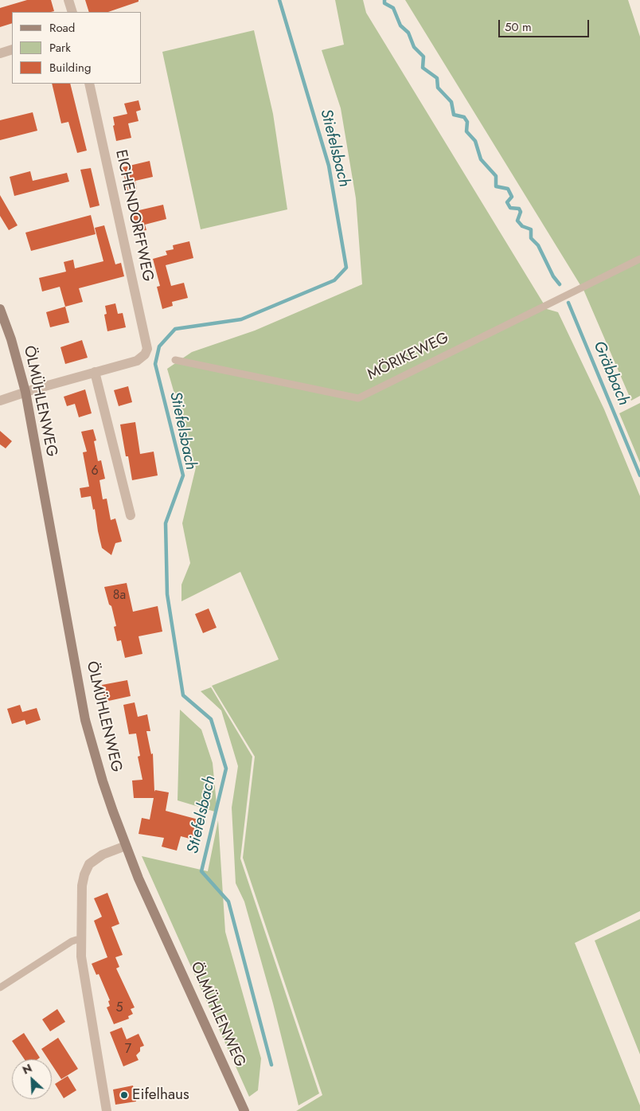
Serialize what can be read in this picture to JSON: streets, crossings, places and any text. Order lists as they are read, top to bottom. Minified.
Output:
{"streets":{"main road":["ÖLMÜHLENWEG"],"street":["EICHENDORFFWEG"],"lane":["MÖRIKEWEG"]},"water":["Stiefelsbach","Gräbbach"],"places":["Eifelhaus"],"house_numbers":["6","8a","5","7"],"legend":["Road","Park","Building"],"scale_bar":"50 m","north":"top left"}
